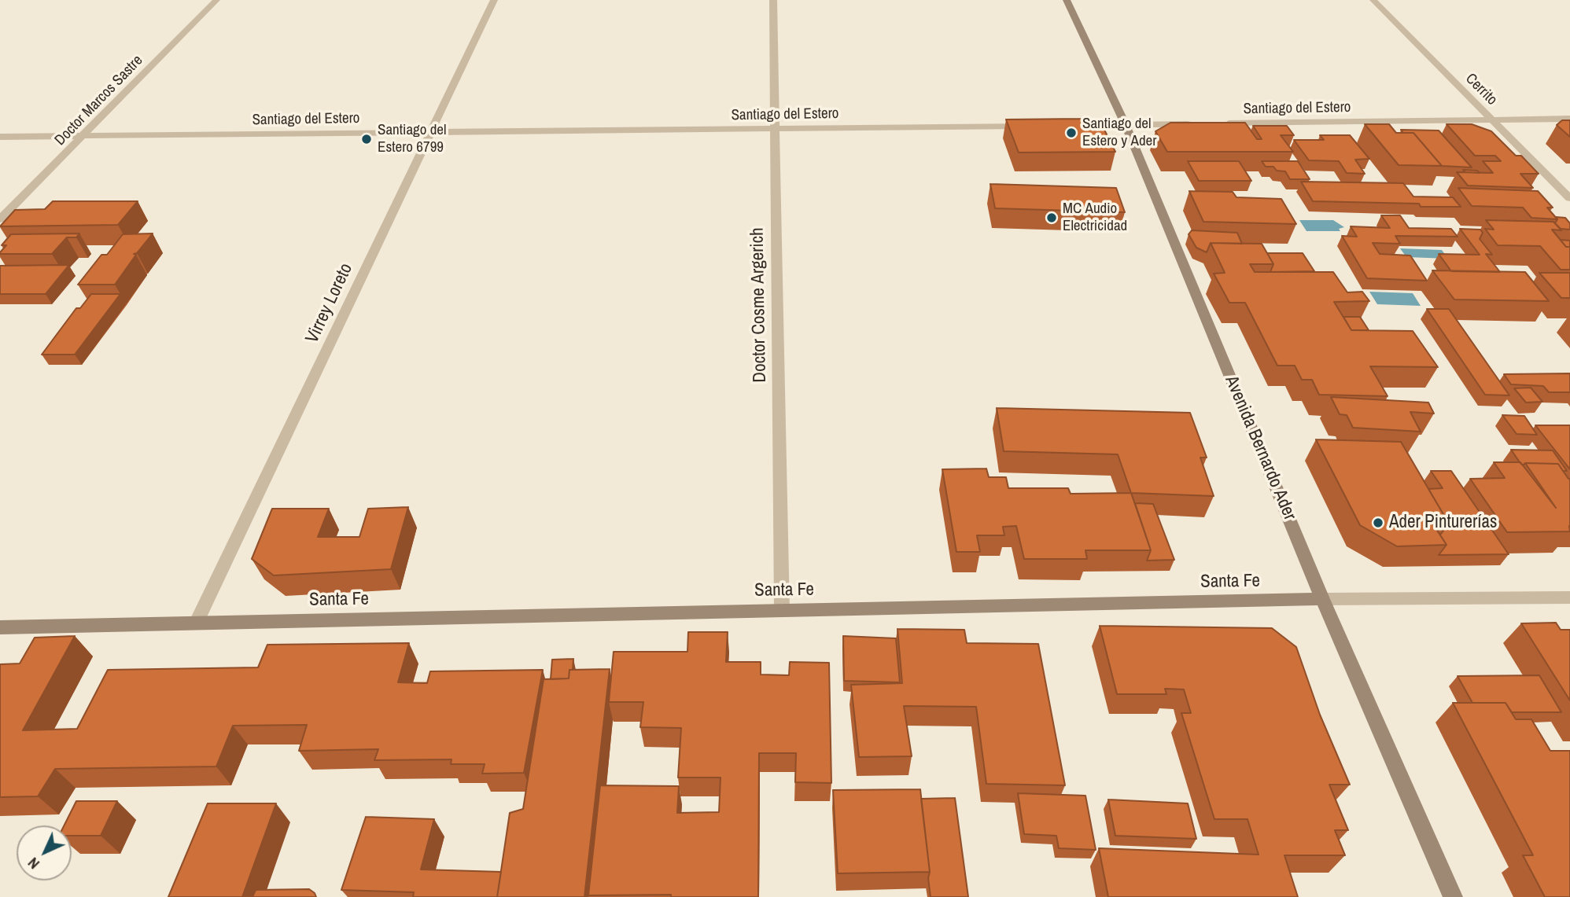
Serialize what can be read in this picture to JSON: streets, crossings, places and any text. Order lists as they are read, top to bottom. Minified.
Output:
{"streets":{"main road":["Avenida Bernardo Ader","Santa Fe"],"street":["Cerrito","Doctor Marcos Sastre","Santiago del Estero","Virrey Loreto","Doctor Cosme Argerich"]},"crossings":[["Cerrito","Santiago del Estero"],["Doctor Marcos Sastre","Santiago del Estero"],["Santiago del Estero","Virrey Loreto"],["Santiago del Estero","Doctor Cosme Argerich"],["Virrey Loreto","Santa Fe"],["Doctor Cosme Argerich","Santa Fe"],["Avenida Bernardo Ader","Santa Fe"]],"places":["Santiago del Estero y Ader","Santiago del Estero 6799","MC Audio Electricidad","Ader Pinturerías"],"north":"bottom left"}
